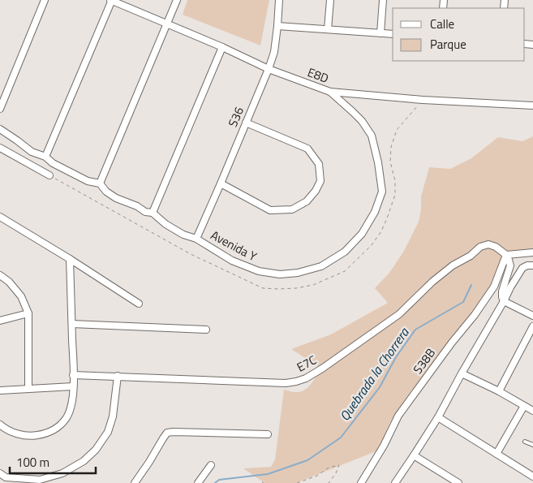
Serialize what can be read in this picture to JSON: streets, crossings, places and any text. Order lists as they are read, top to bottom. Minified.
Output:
{"streets":{"street":["E8D","S36","Avenida Y","S38B","E7C"]},"crossings":[["E8D","S36"],["E8D","Avenida Y"],["S36","Avenida Y"],["S38B","E7C"]],"water":["Quebrada la Chorrera"],"legend":["Calle","Parque"],"scale_bar":"100 m"}
